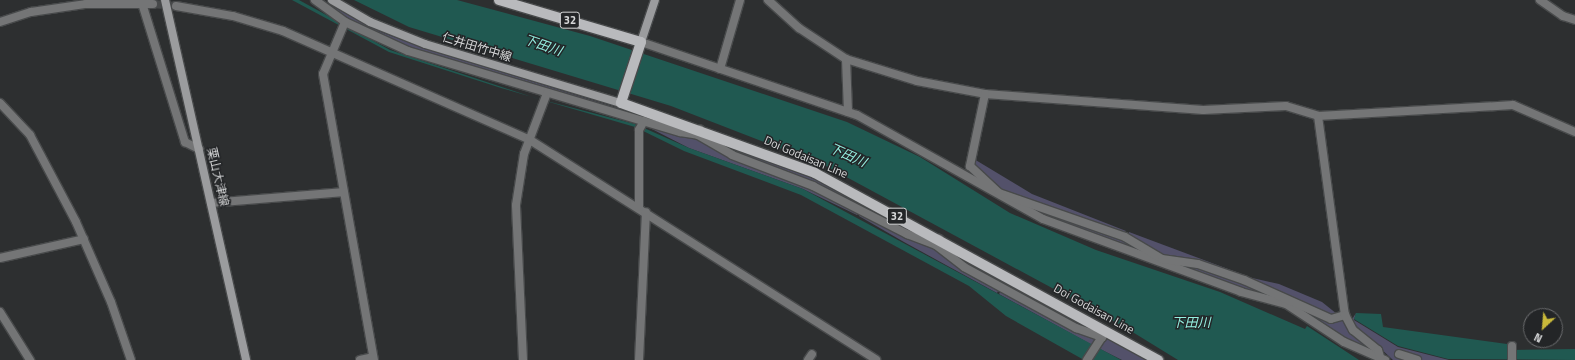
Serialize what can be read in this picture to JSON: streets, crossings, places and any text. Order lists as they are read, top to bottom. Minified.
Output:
{"streets":{"main road":["32","仁井田竹中線","Doi Godaisan Line","栗山大津線"]},"crossings":[["仁井田竹中線","Doi Godaisan Line"]],"water":["下田川"],"north":"bottom left"}
